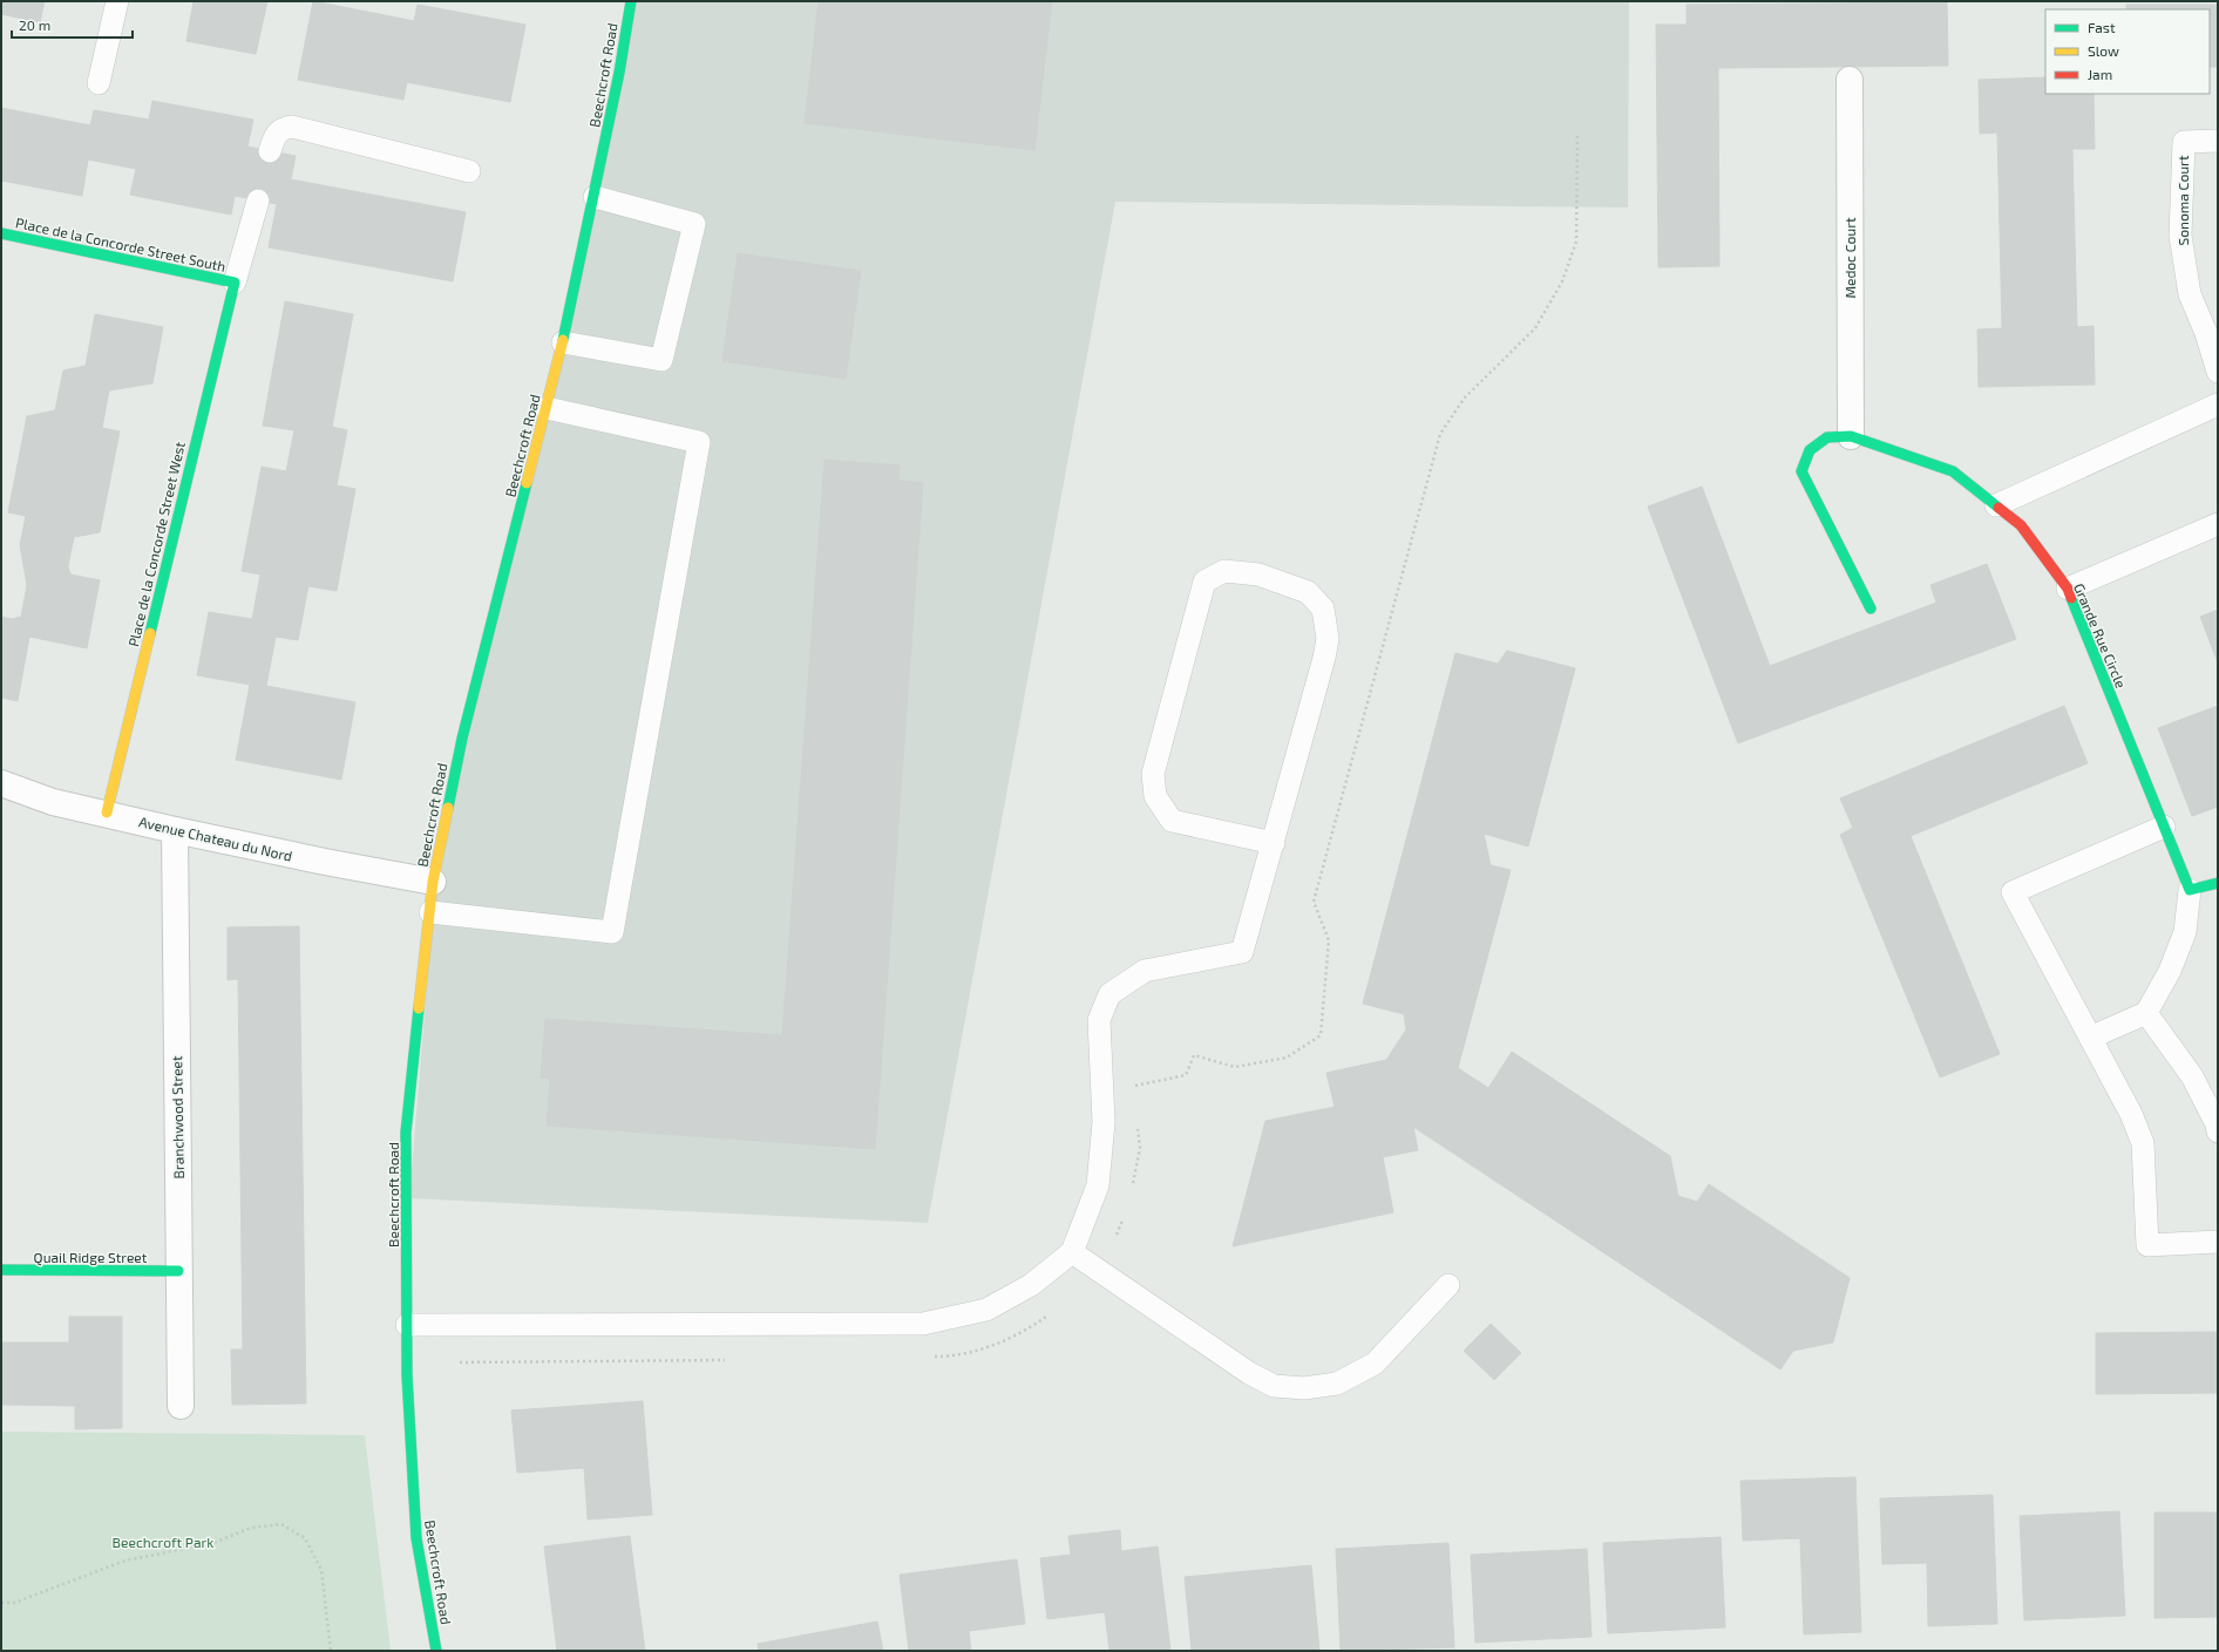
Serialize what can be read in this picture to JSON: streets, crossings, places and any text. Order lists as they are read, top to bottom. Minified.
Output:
{"streets":{"street":["Beechcroft Road","Place de la Concorde Street South","Medoc Court","Place de la Concorde Street West","Grande Rue Circle","Avenue Chateau du Nord","Branchwood Street","Quail Ridge Street"],"lane":["Sonoma Court"]},"crossings":[["Beechcroft Road","Avenue Chateau du Nord"],["Place de la Concorde Street South","Place de la Concorde Street West"],["Medoc Court","Grande Rue Circle"],["Place de la Concorde Street West","Avenue Chateau du Nord"],["Avenue Chateau du Nord","Branchwood Street"],["Branchwood Street","Quail Ridge Street"]],"parks":["Beechcroft Park"],"legend":["Fast","Slow","Jam"],"scale_bar":"20 m"}
